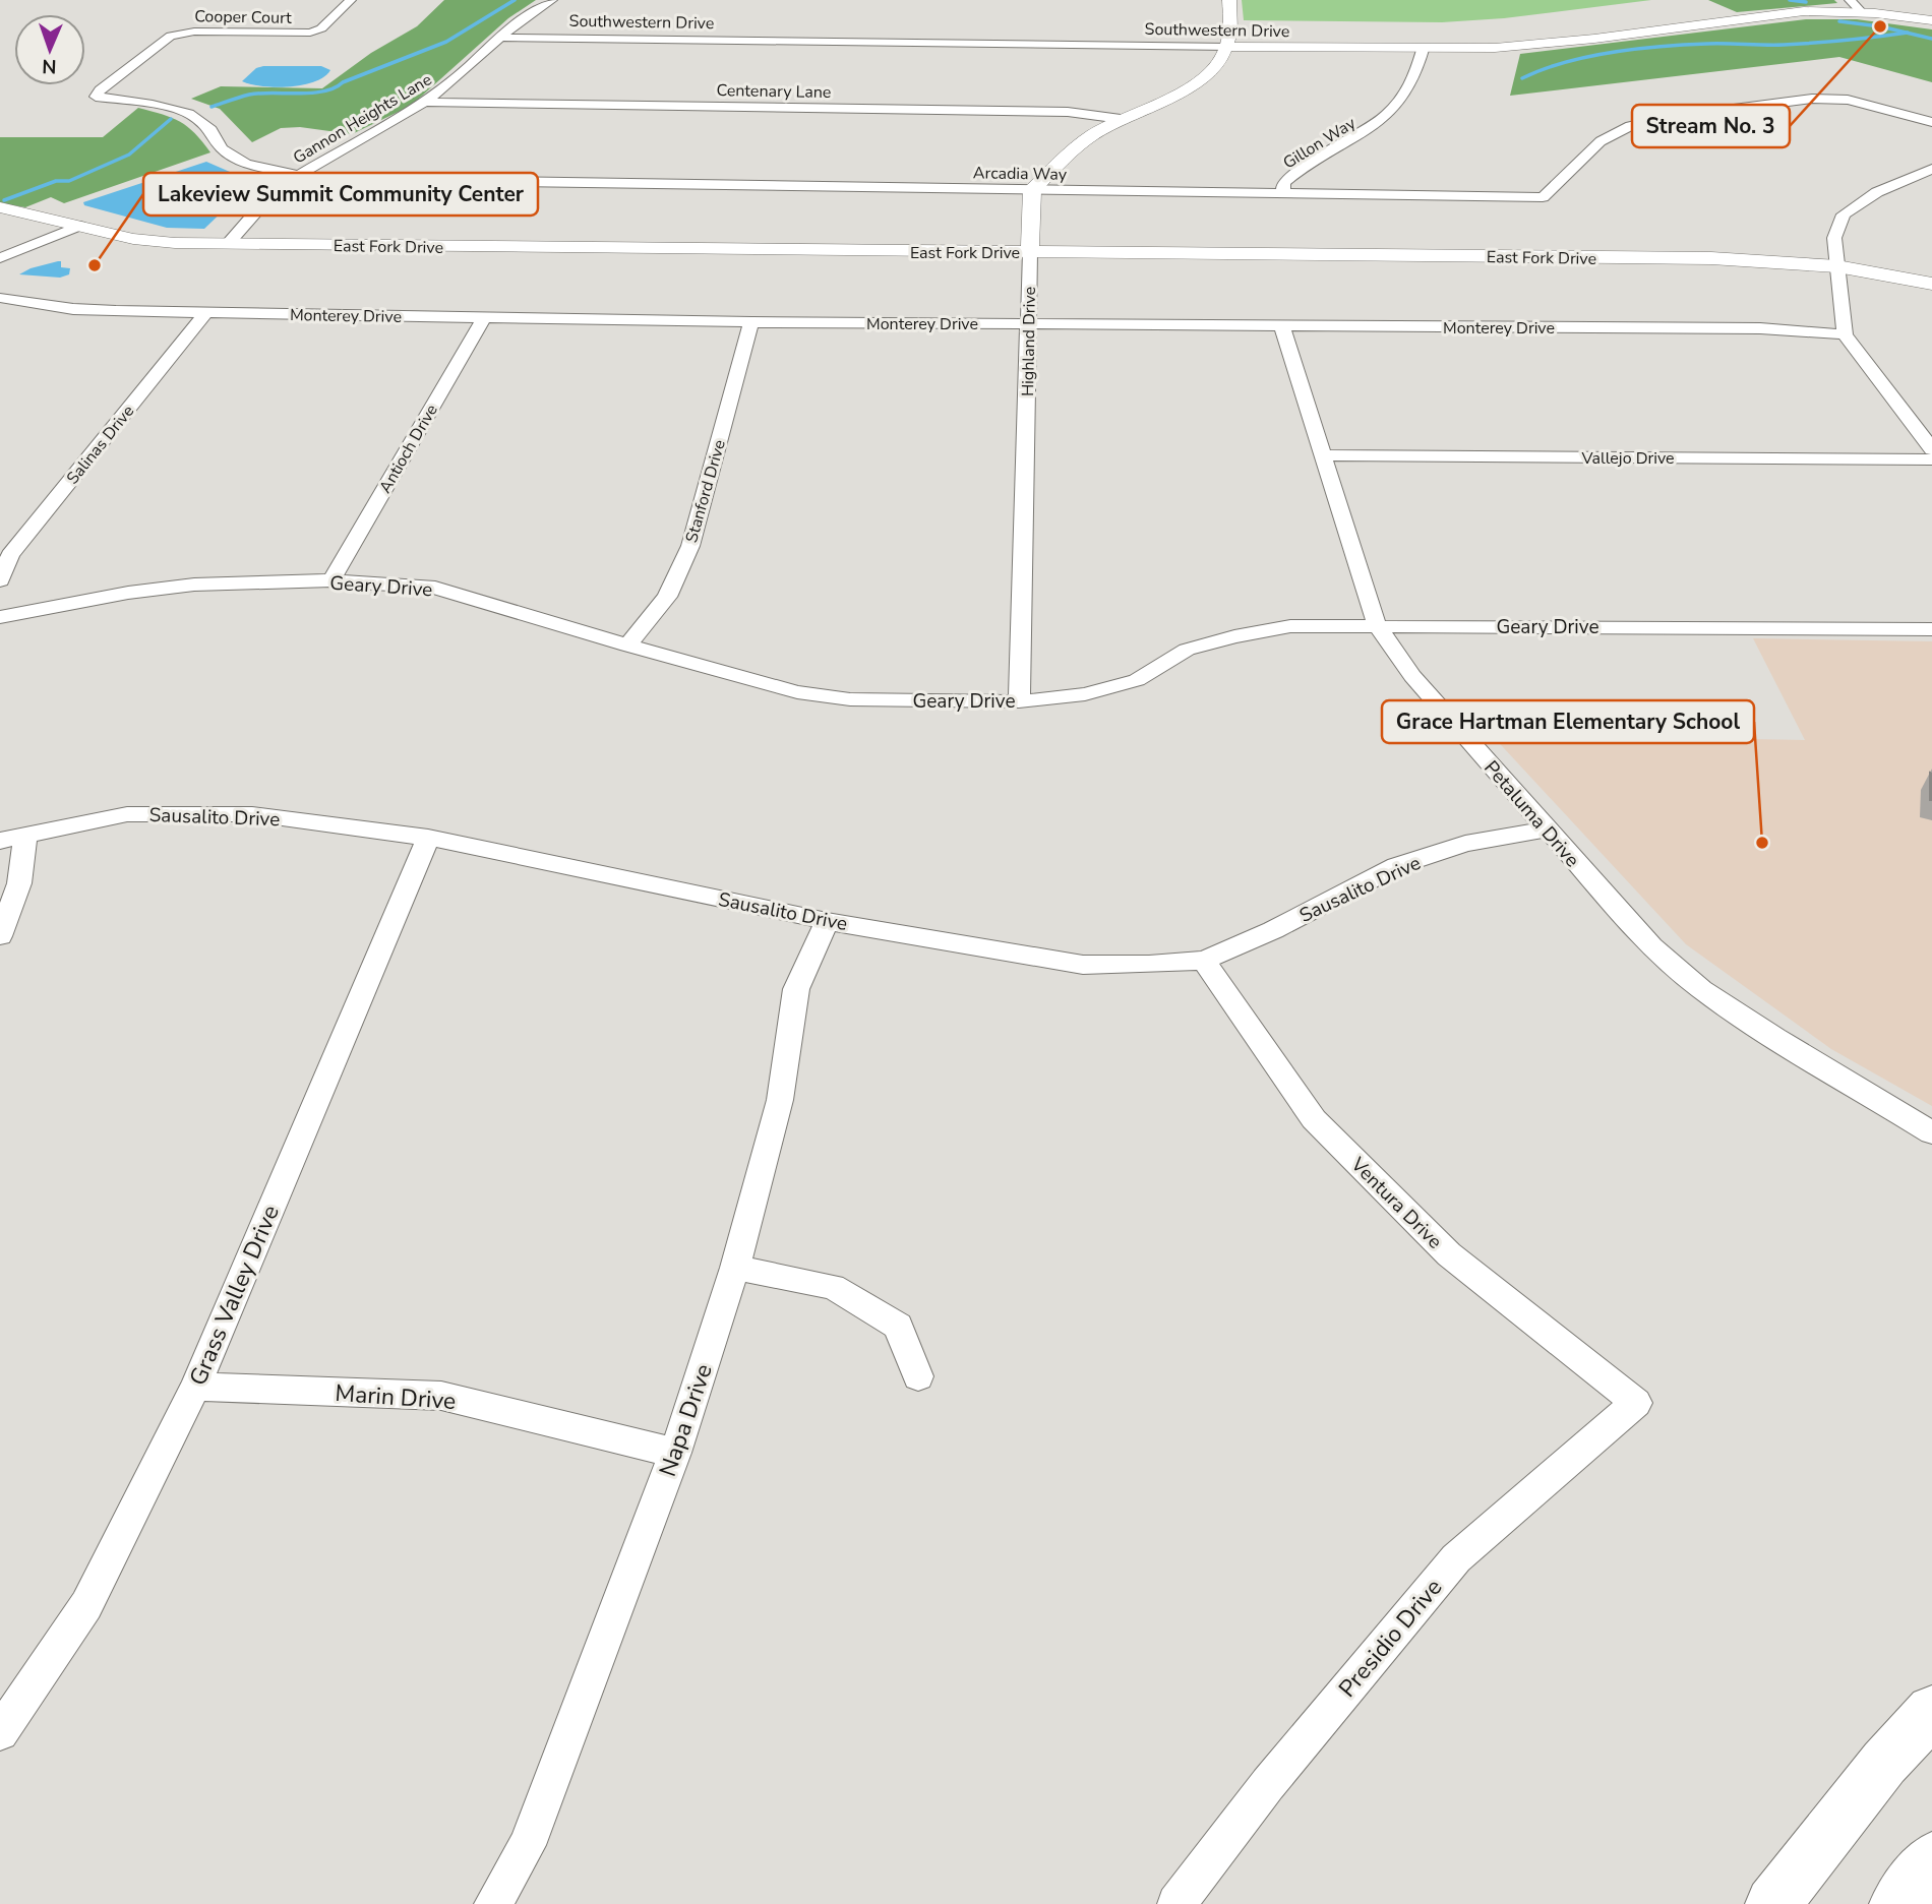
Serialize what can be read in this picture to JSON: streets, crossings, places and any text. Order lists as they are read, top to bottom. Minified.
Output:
{"streets":{"street":["Cooper Court","Southwestern Drive","Centenary Lane","Gannon Heights Lane","Gillon Way","Arcadia Way","East Fork Drive","Monterey Drive","Highland Drive","Salinas Drive","Antioch Drive","Vallejo Drive","Stanford Drive","Geary Drive","Petaluma Drive","Sausalito Drive","Ventura Drive","Grass Valley Drive","Marin Drive","Napa Drive","Presidio Drive"]},"crossings":[["Cooper Court","Arcadia Way"],["Southwestern Drive","Gannon Heights Lane"],["Southwestern Drive","Gillon Way"],["Centenary Lane","Gannon Heights Lane"],["Gannon Heights Lane","Arcadia Way"],["Gannon Heights Lane","East Fork Drive"],["Gillon Way","Arcadia Way"],["Arcadia Way","Highland Drive"],["East Fork Drive","Highland Drive"],["Monterey Drive","Highland Drive"],["Monterey Drive","Salinas Drive"],["Monterey Drive","Antioch Drive"],["Monterey Drive","Stanford Drive"],["Monterey Drive","Petaluma Drive"],["Highland Drive","Geary Drive"],["Antioch Drive","Geary Drive"],["Vallejo Drive","Petaluma Drive"],["Stanford Drive","Geary Drive"],["Geary Drive","Petaluma Drive"],["Petaluma Drive","Sausalito Drive"],["Sausalito Drive","Ventura Drive"],["Sausalito Drive","Grass Valley Drive"],["Sausalito Drive","Napa Drive"],["Ventura Drive","Presidio Drive"],["Grass Valley Drive","Marin Drive"],["Marin Drive","Napa Drive"]],"places":["Stream No. 3","Lakeview Summit Community Center","Grace Hartman Elementary School"],"north":"bottom"}
